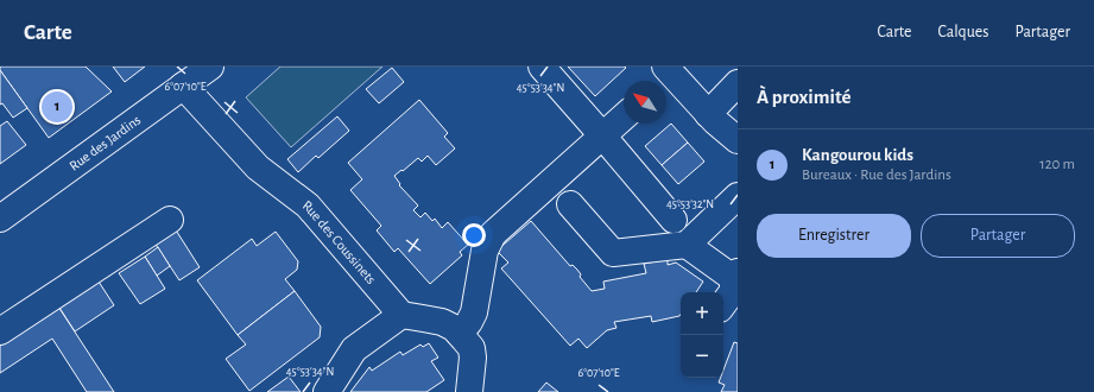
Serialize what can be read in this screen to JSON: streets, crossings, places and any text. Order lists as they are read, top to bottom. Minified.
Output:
{"streets":{"street":["Rue des Jardins","Rue des Coussinets"]},"crossings":[["Rue des Jardins","Rue des Coussinets"]],"north":"top left","page":{"header":"Carte","nav":["Carte","Calques","Partager"],"heading":"À proximité","pins":"1","list":[{"mark":"1","name":"Kangourou kids","note":"Bureaux · Rue des Jardins","value":"120 m"}],"buttons":["Enregistrer","Partager"],"map_buttons":["+","−"]},"coordinates":["6°07'10\"E","45°53'34\"N","45°53'32\"N"]}
